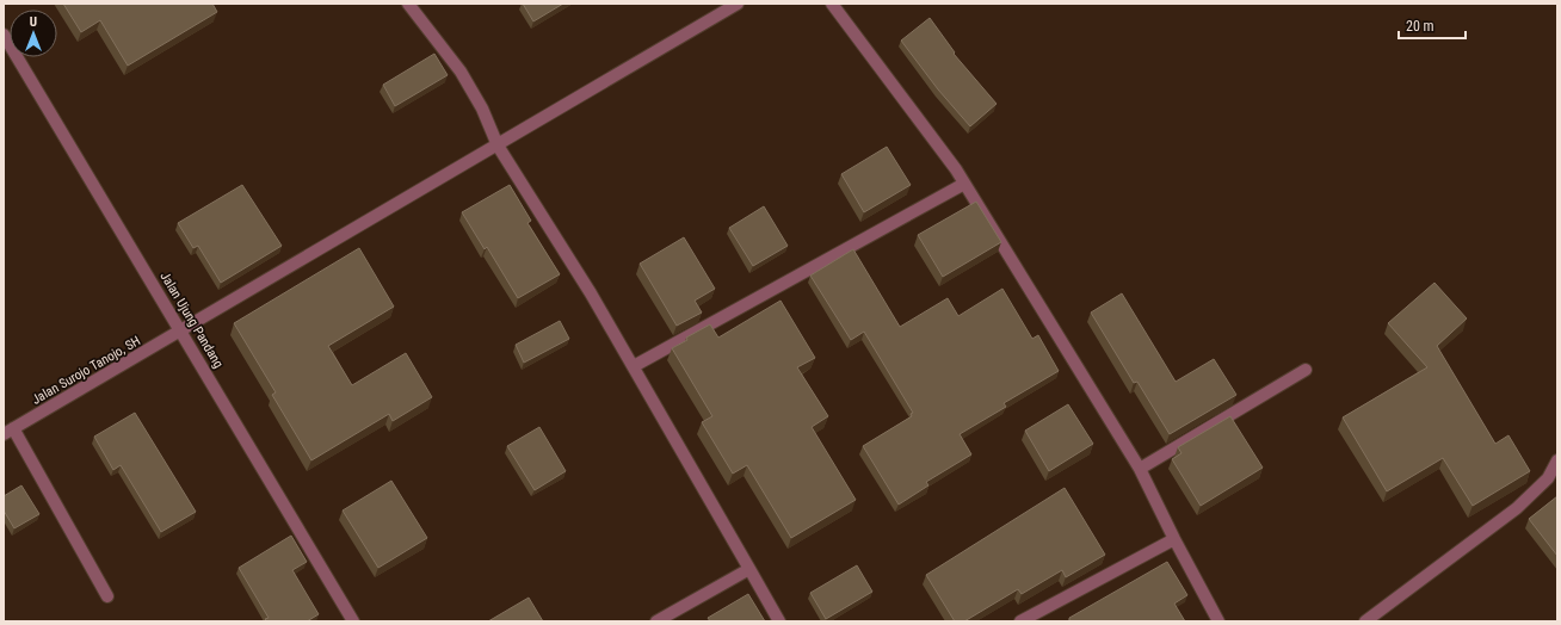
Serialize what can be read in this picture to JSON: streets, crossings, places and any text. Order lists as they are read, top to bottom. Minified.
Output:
{"streets":{"street":["Jalan Ujung Pandang","Jalan Surojo Tanojo, SH"]},"crossings":[["Jalan Ujung Pandang","Jalan Surojo Tanojo, SH"]],"scale_bar":"20 m","north":"top"}
